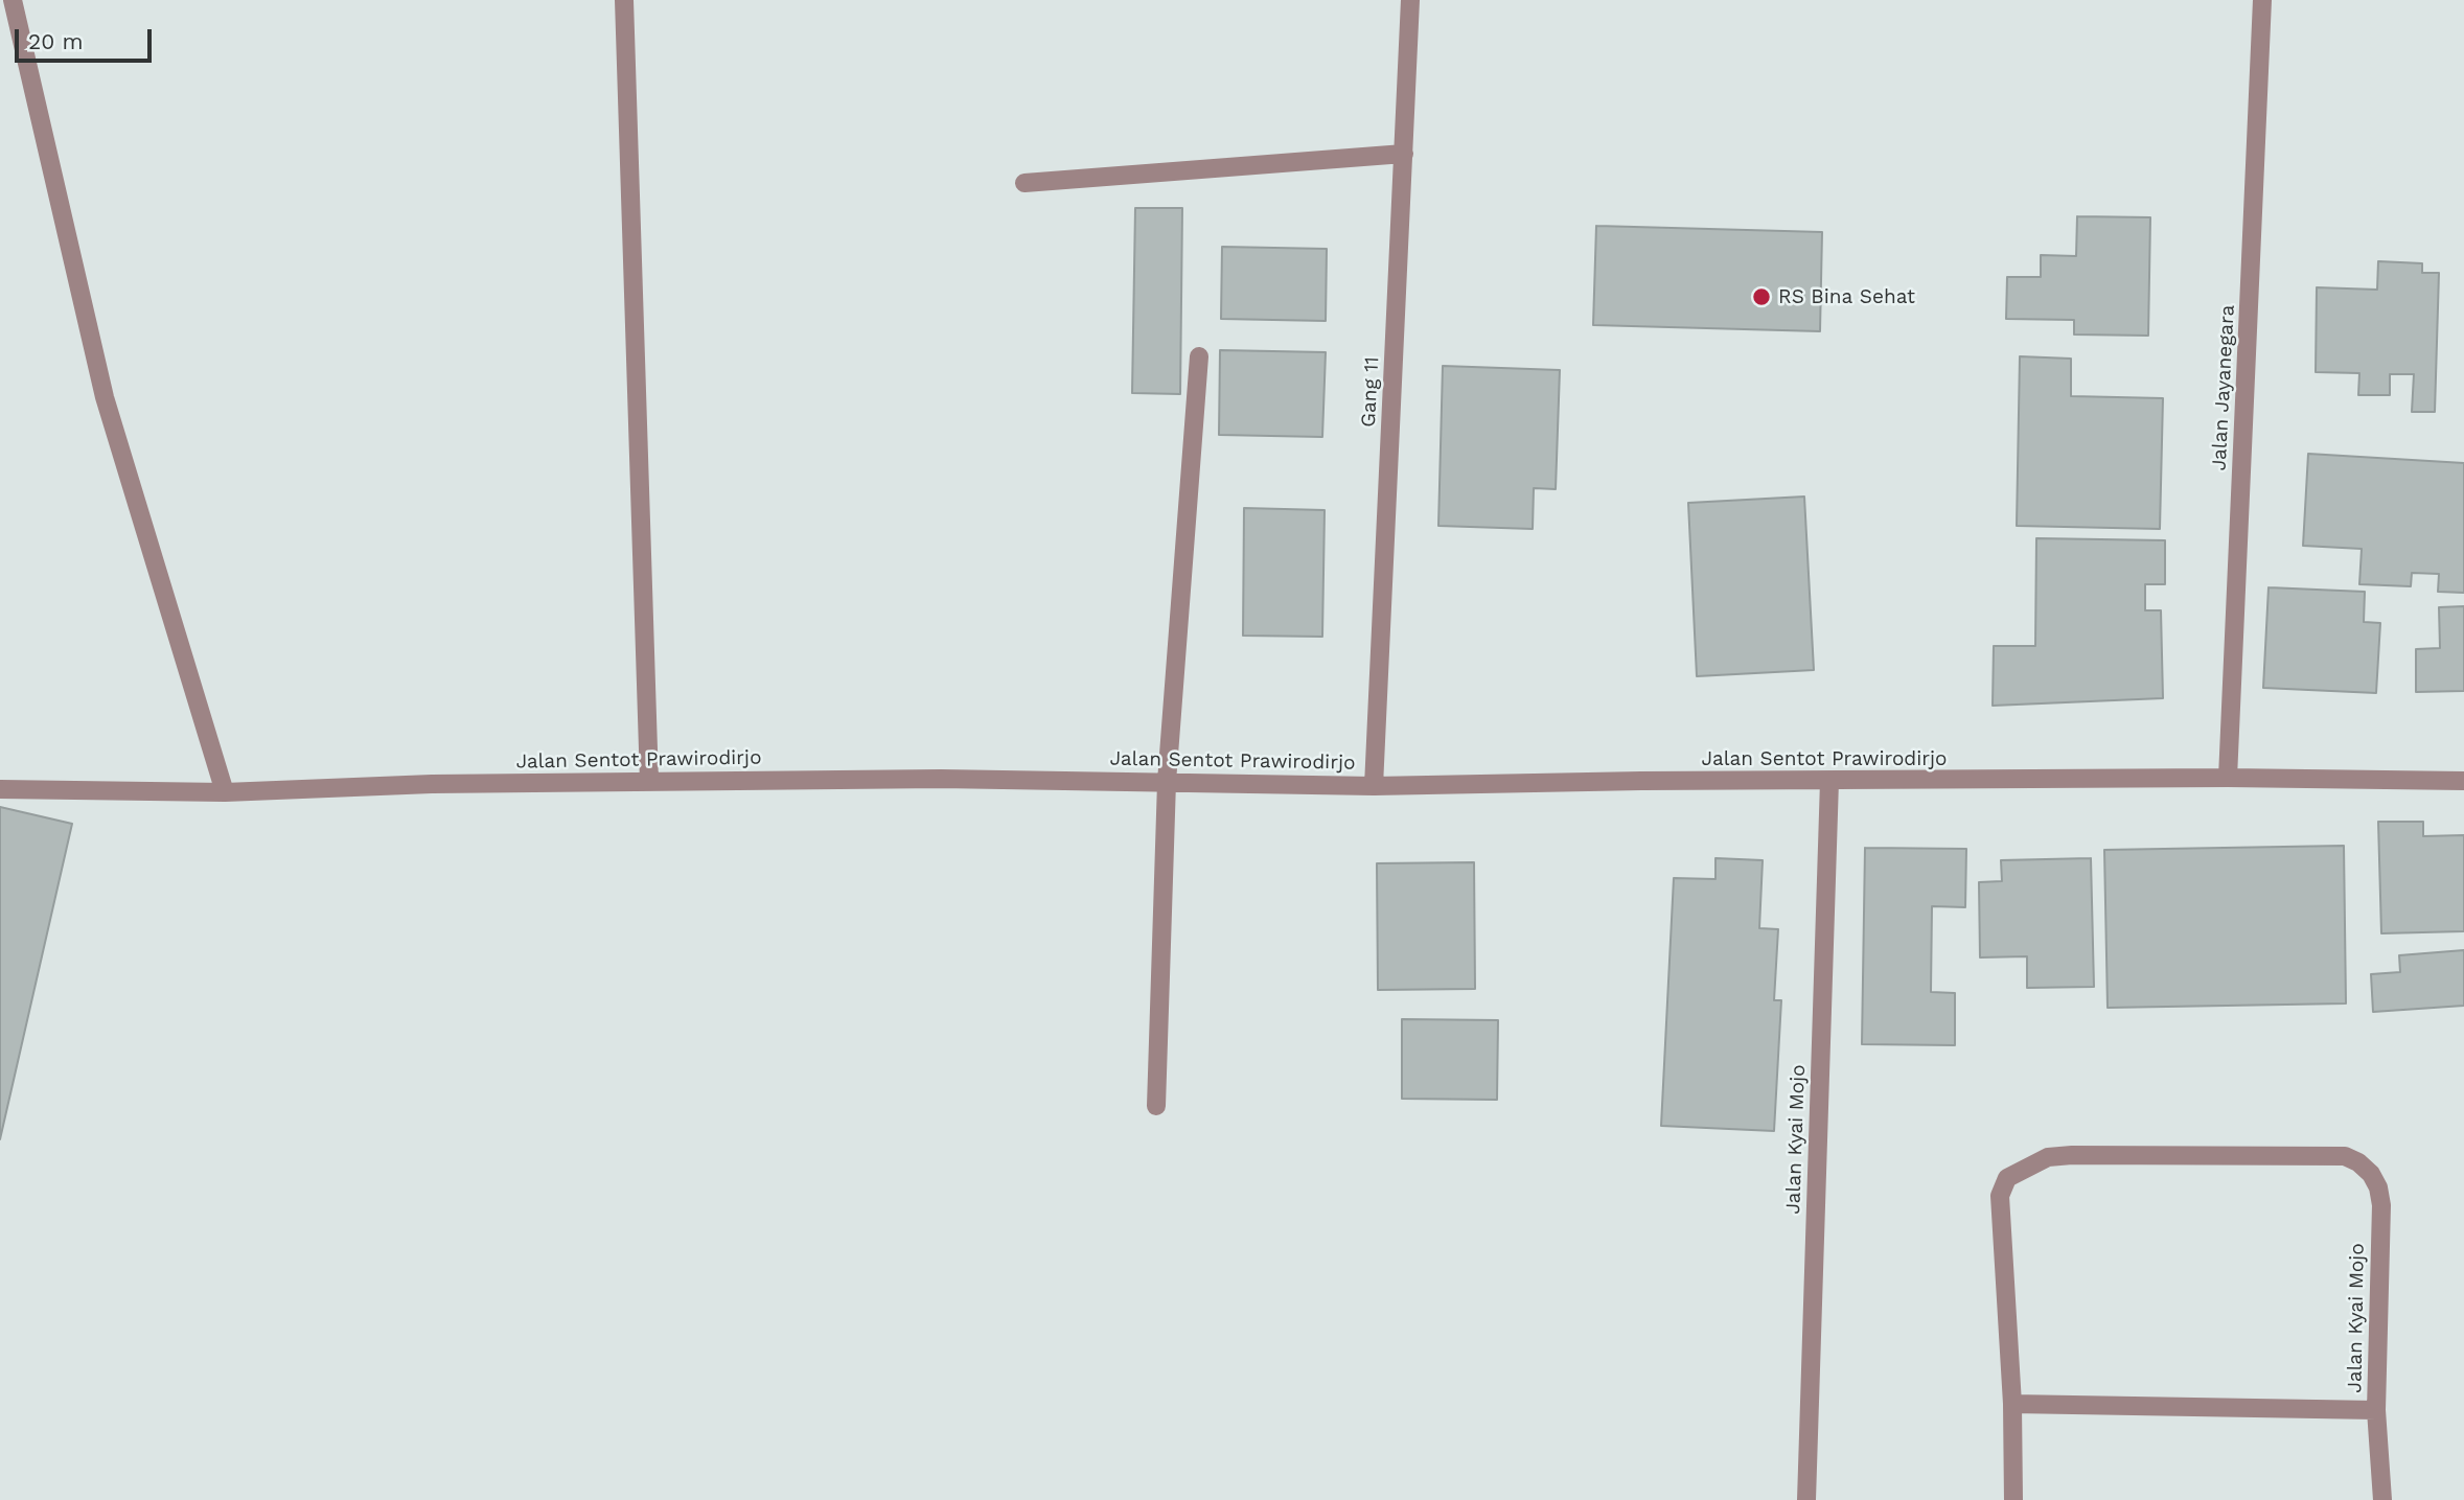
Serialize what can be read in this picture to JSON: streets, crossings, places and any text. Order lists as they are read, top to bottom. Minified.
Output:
{"streets":{"street":["Jalan Jayanegara","Gang 11","Jalan Sentot Prawirodirjo","Jalan Kyai Mojo"]},"crossings":[["Jalan Jayanegara","Jalan Sentot Prawirodirjo"],["Gang 11","Jalan Sentot Prawirodirjo"],["Jalan Sentot Prawirodirjo","Jalan Kyai Mojo"]],"places":["RS Bina Sehat"],"scale_bar":"20 m"}
